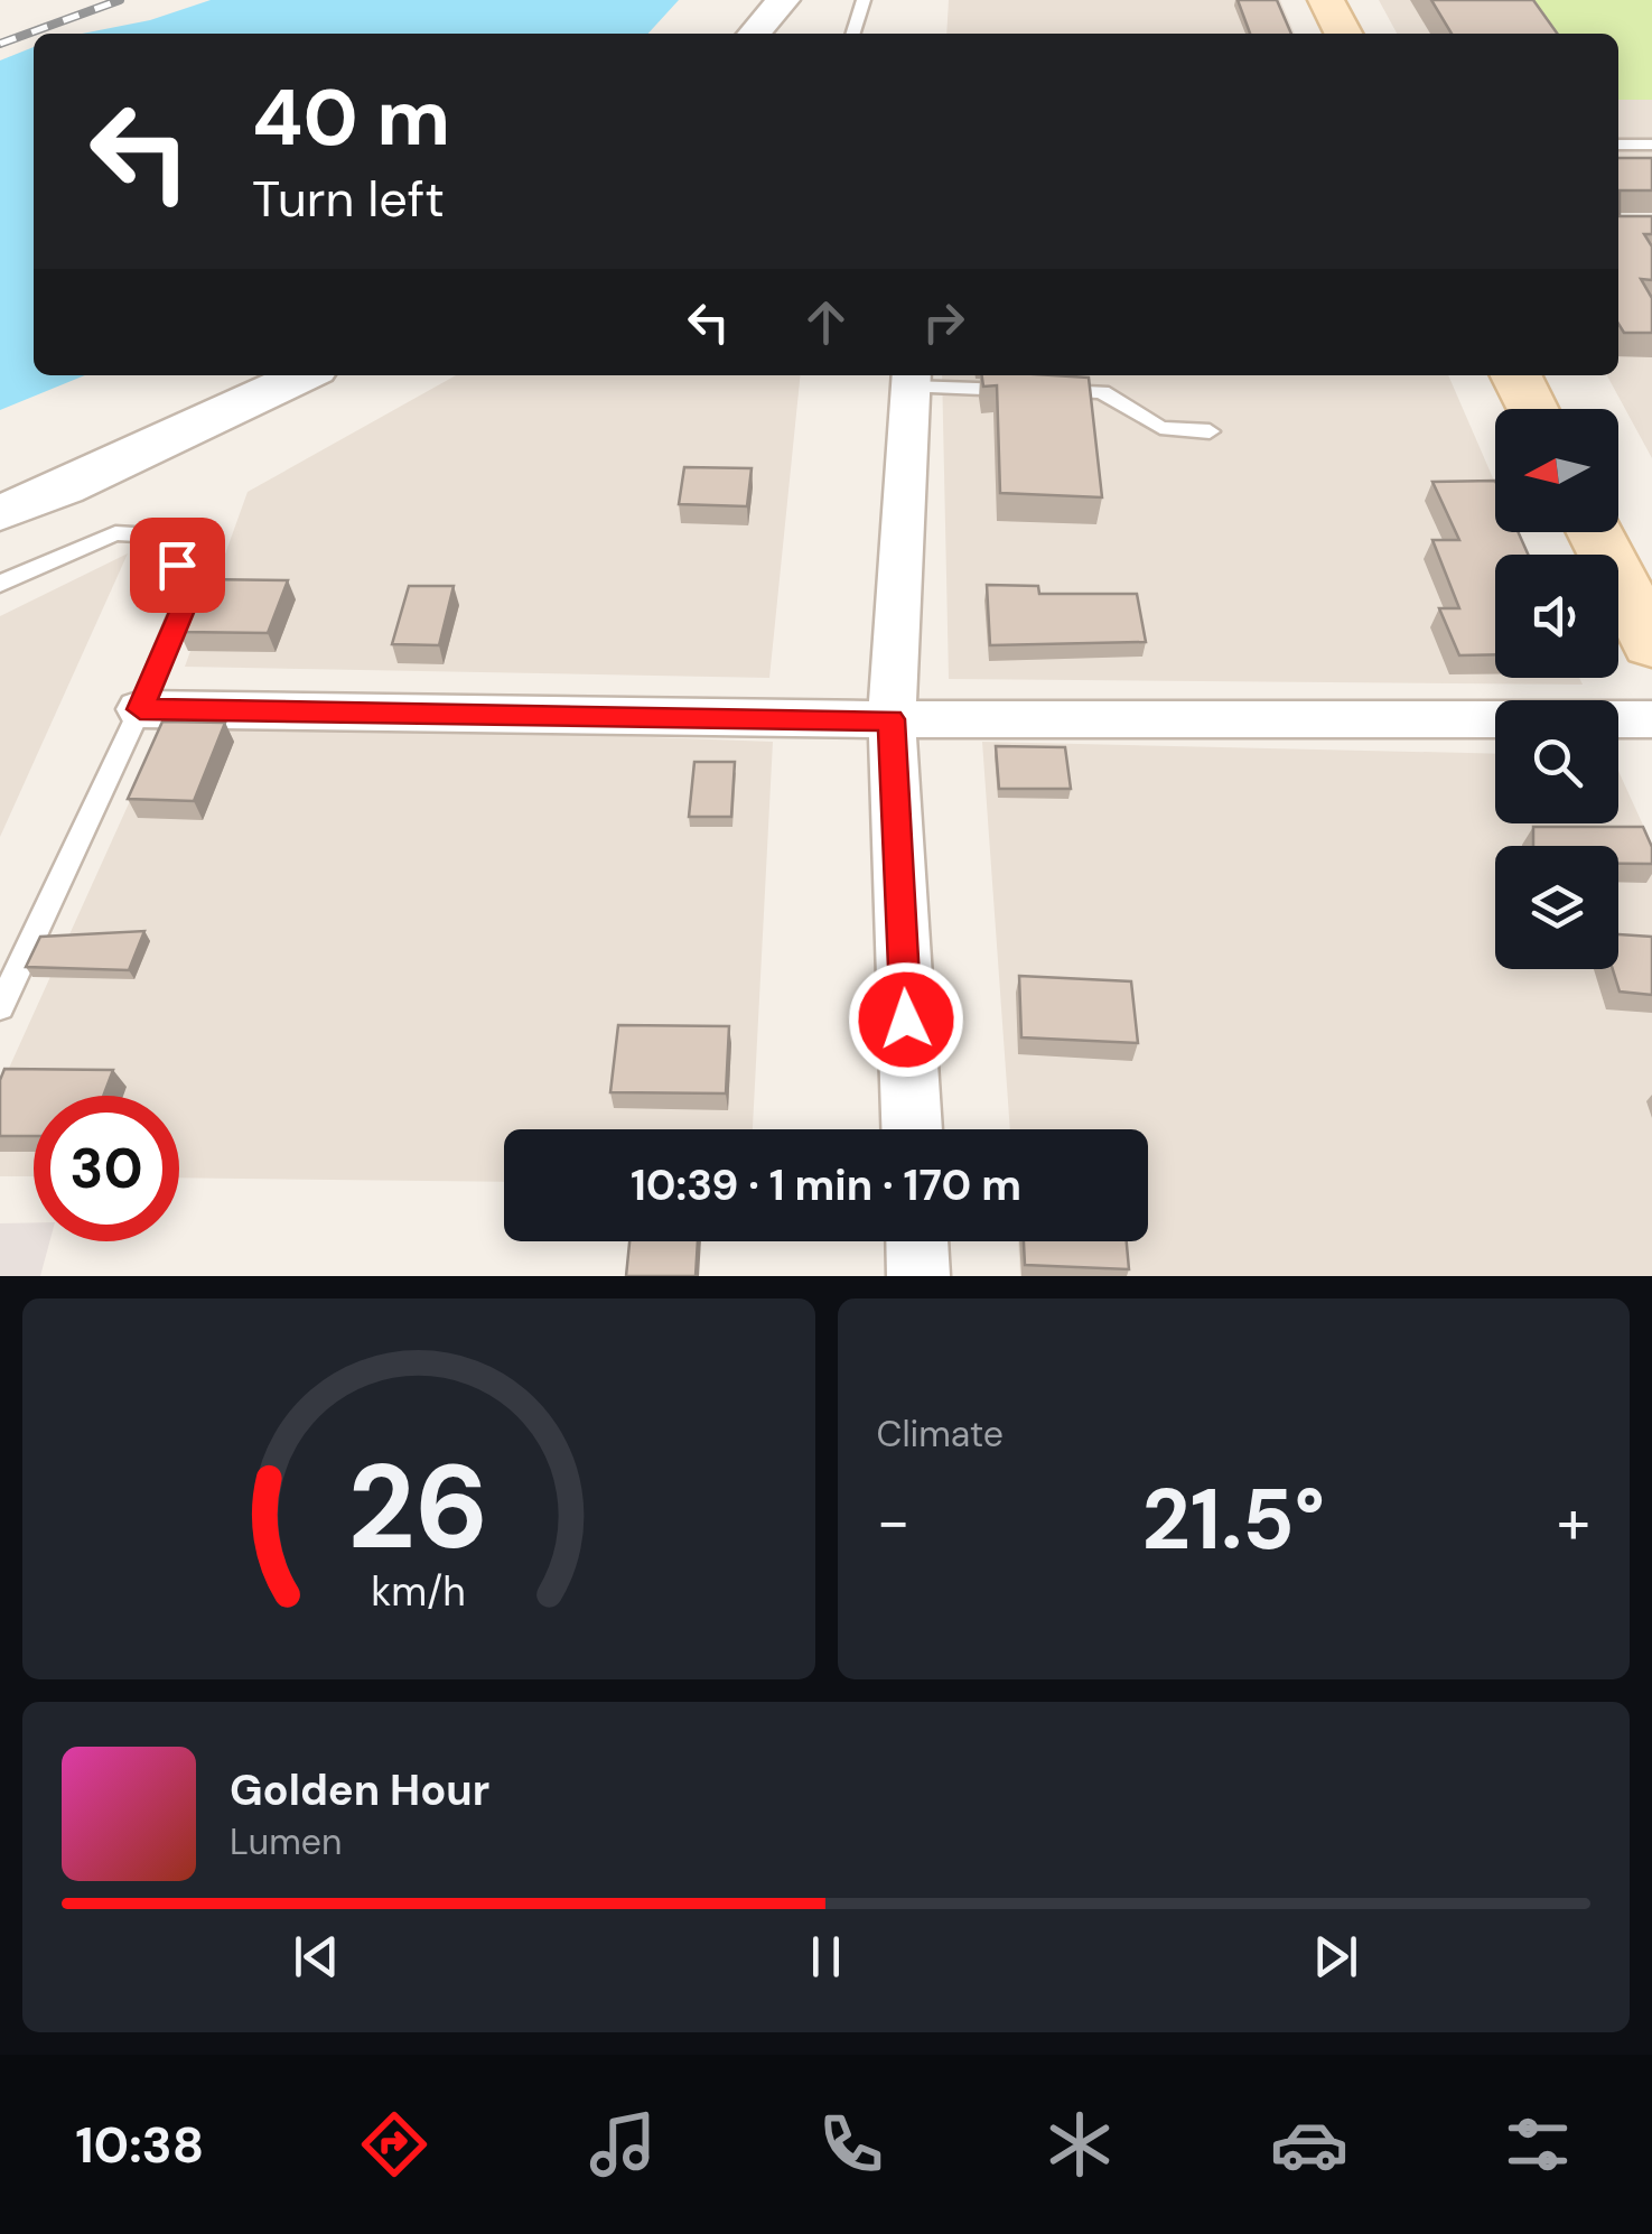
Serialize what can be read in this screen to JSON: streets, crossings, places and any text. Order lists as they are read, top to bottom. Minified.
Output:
{"north":"left","page":{"turn":["40 m","Turn left"],"limit":"30","trip":"10:39 · 1 min · 170 m","tile":"Climate","heat":["−","21.5°","+"],"song":["Golden Hour","Lumen"],"tabs":"10:38","gauge":["26","km/h"]}}
